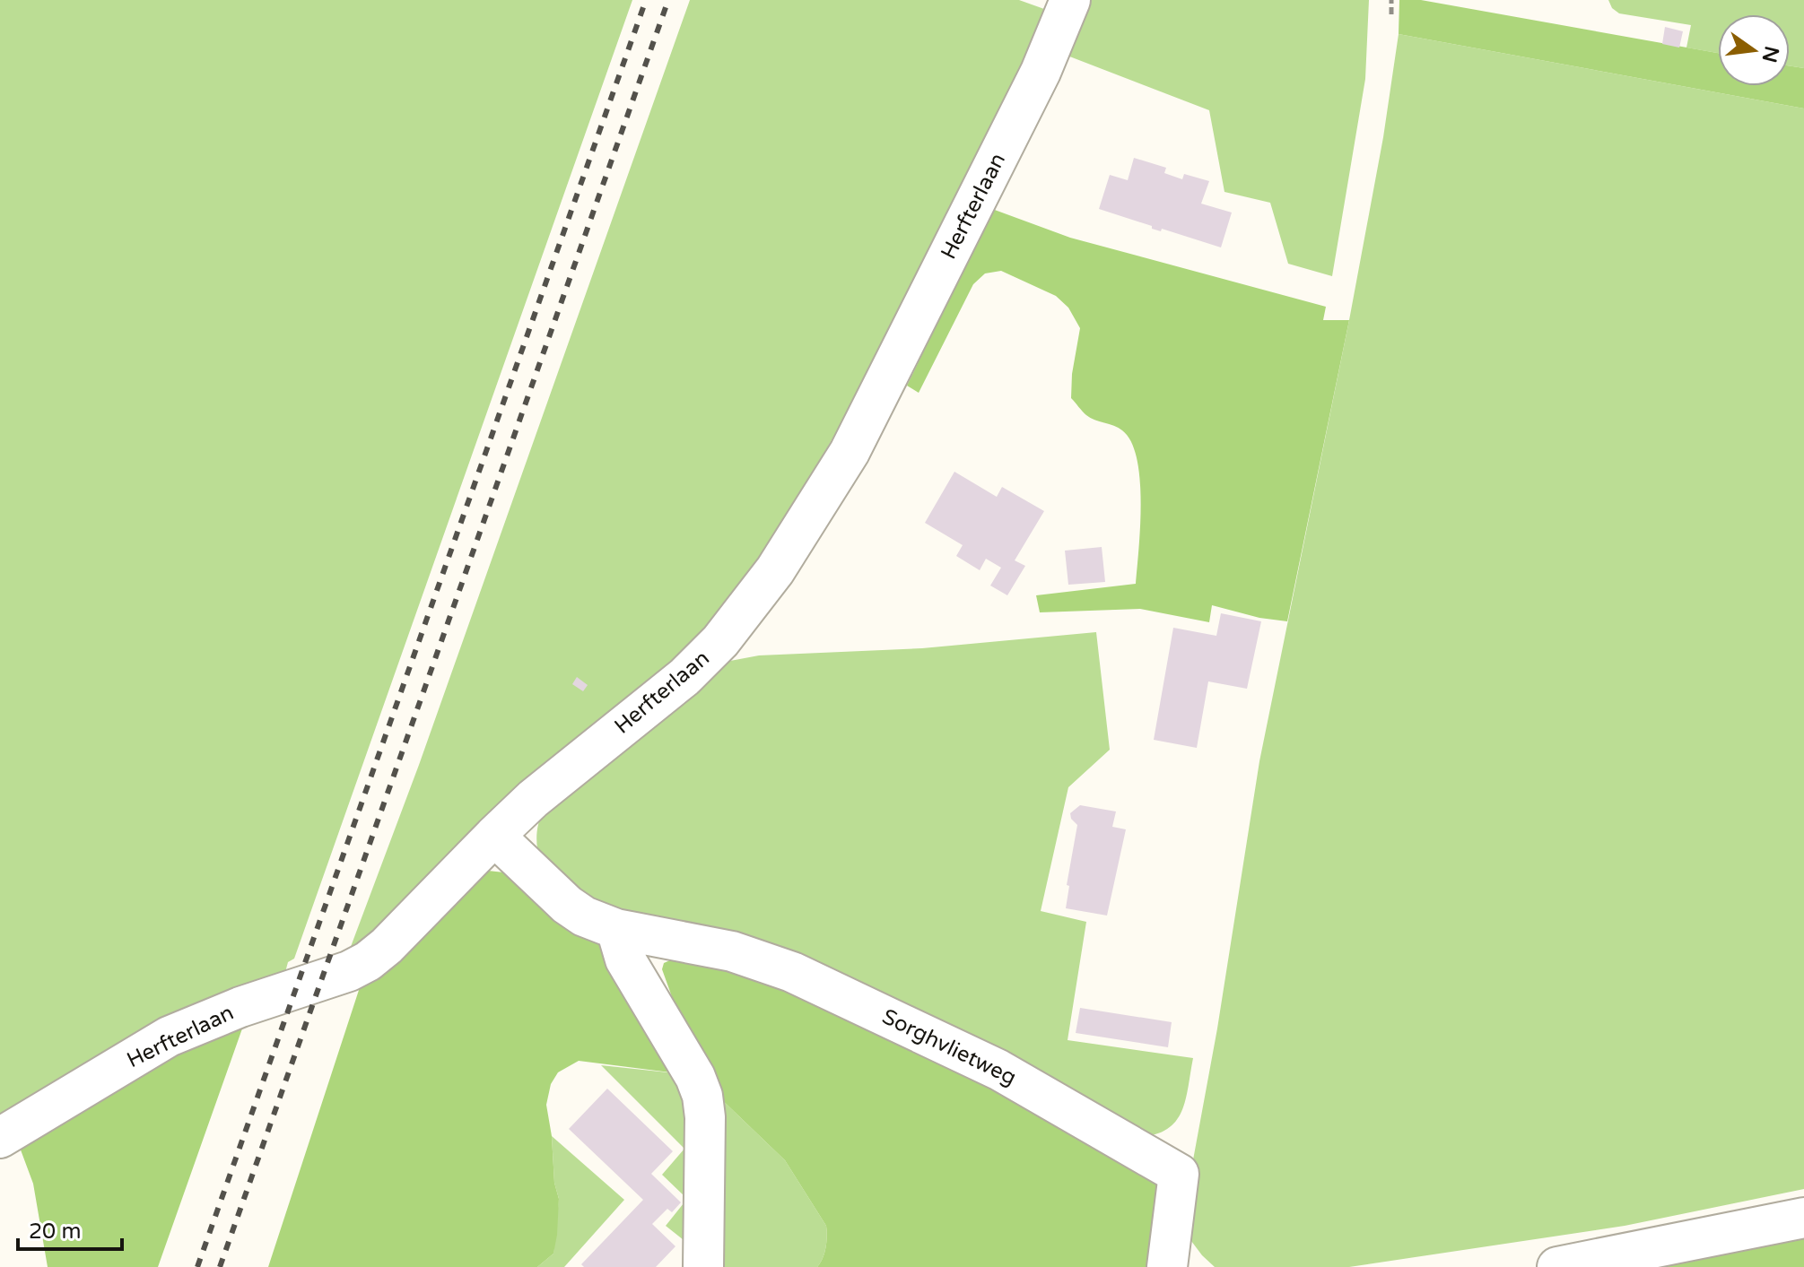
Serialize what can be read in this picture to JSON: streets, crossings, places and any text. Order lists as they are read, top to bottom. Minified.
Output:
{"streets":{"street":["Herfterlaan","Sorghvlietweg"]},"crossings":[["Herfterlaan","Sorghvlietweg"]],"scale_bar":"20 m","north":"right"}
